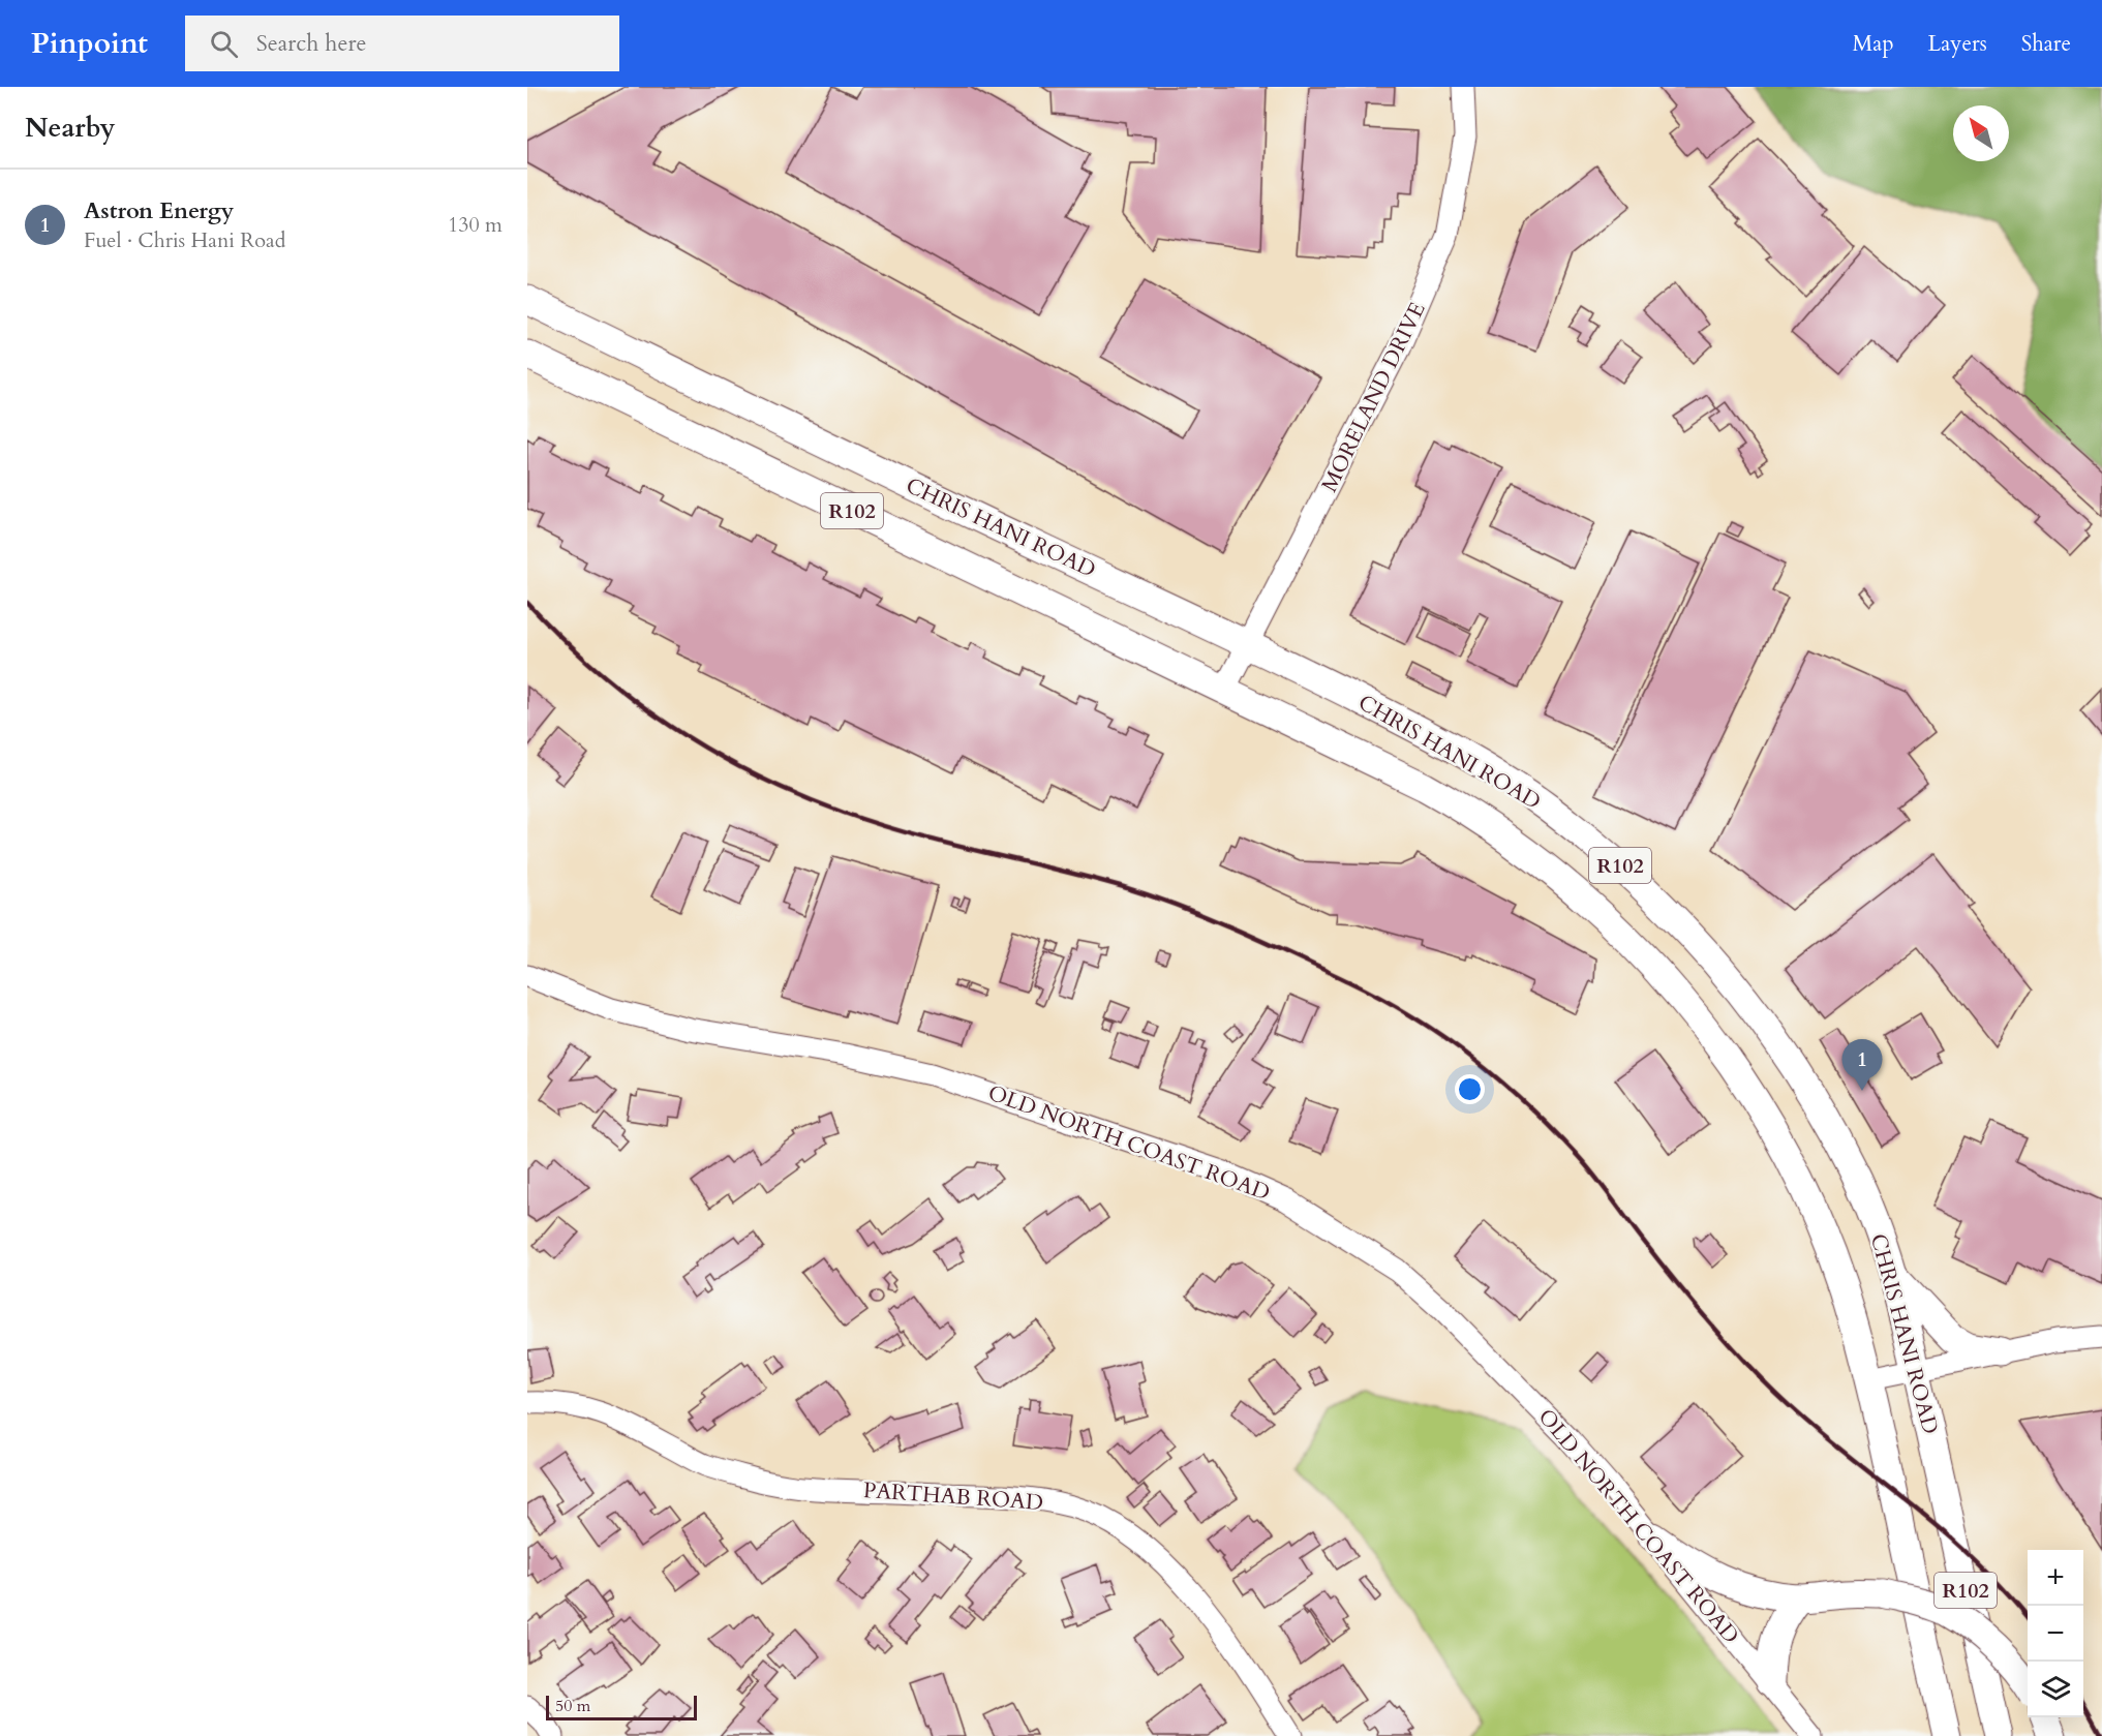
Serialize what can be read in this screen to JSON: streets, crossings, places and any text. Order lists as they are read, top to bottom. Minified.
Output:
{"streets":{"main road":["R102","CHRIS HANI ROAD"],"street":["MORELAND DRIVE","OLD NORTH COAST ROAD","PARTHAB ROAD"]},"crossings":[["MORELAND DRIVE","CHRIS HANI ROAD"]],"scale_bar":"50 m","north":"top left","page":{"header":"Pinpoint","search":"Search here","nav":["Map","Layers","Share"],"heading":"Nearby","list":[{"mark":"1","name":"Astron Energy","note":"Fuel · Chris Hani Road","value":"130 m"}],"pins":"1","map_buttons":["+","−"],"scale":"50 m"}}
